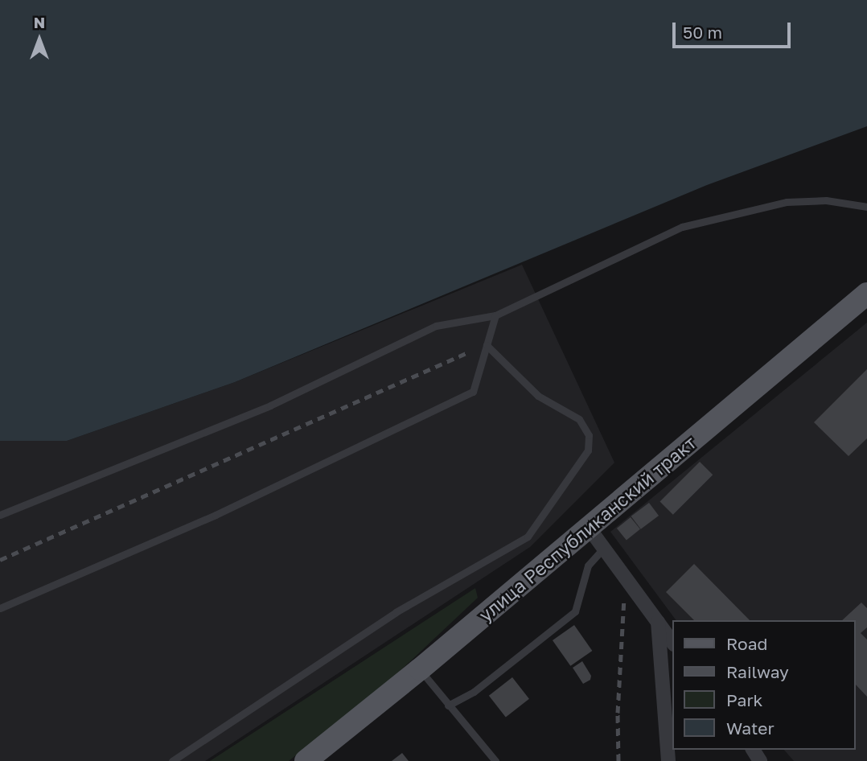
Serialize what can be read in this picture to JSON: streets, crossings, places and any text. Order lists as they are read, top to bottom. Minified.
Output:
{"streets":{"main road":["улица Республиканский тракт"]},"legend":["Road","Railway","Park","Water"],"scale_bar":"50 m","north":"top"}
